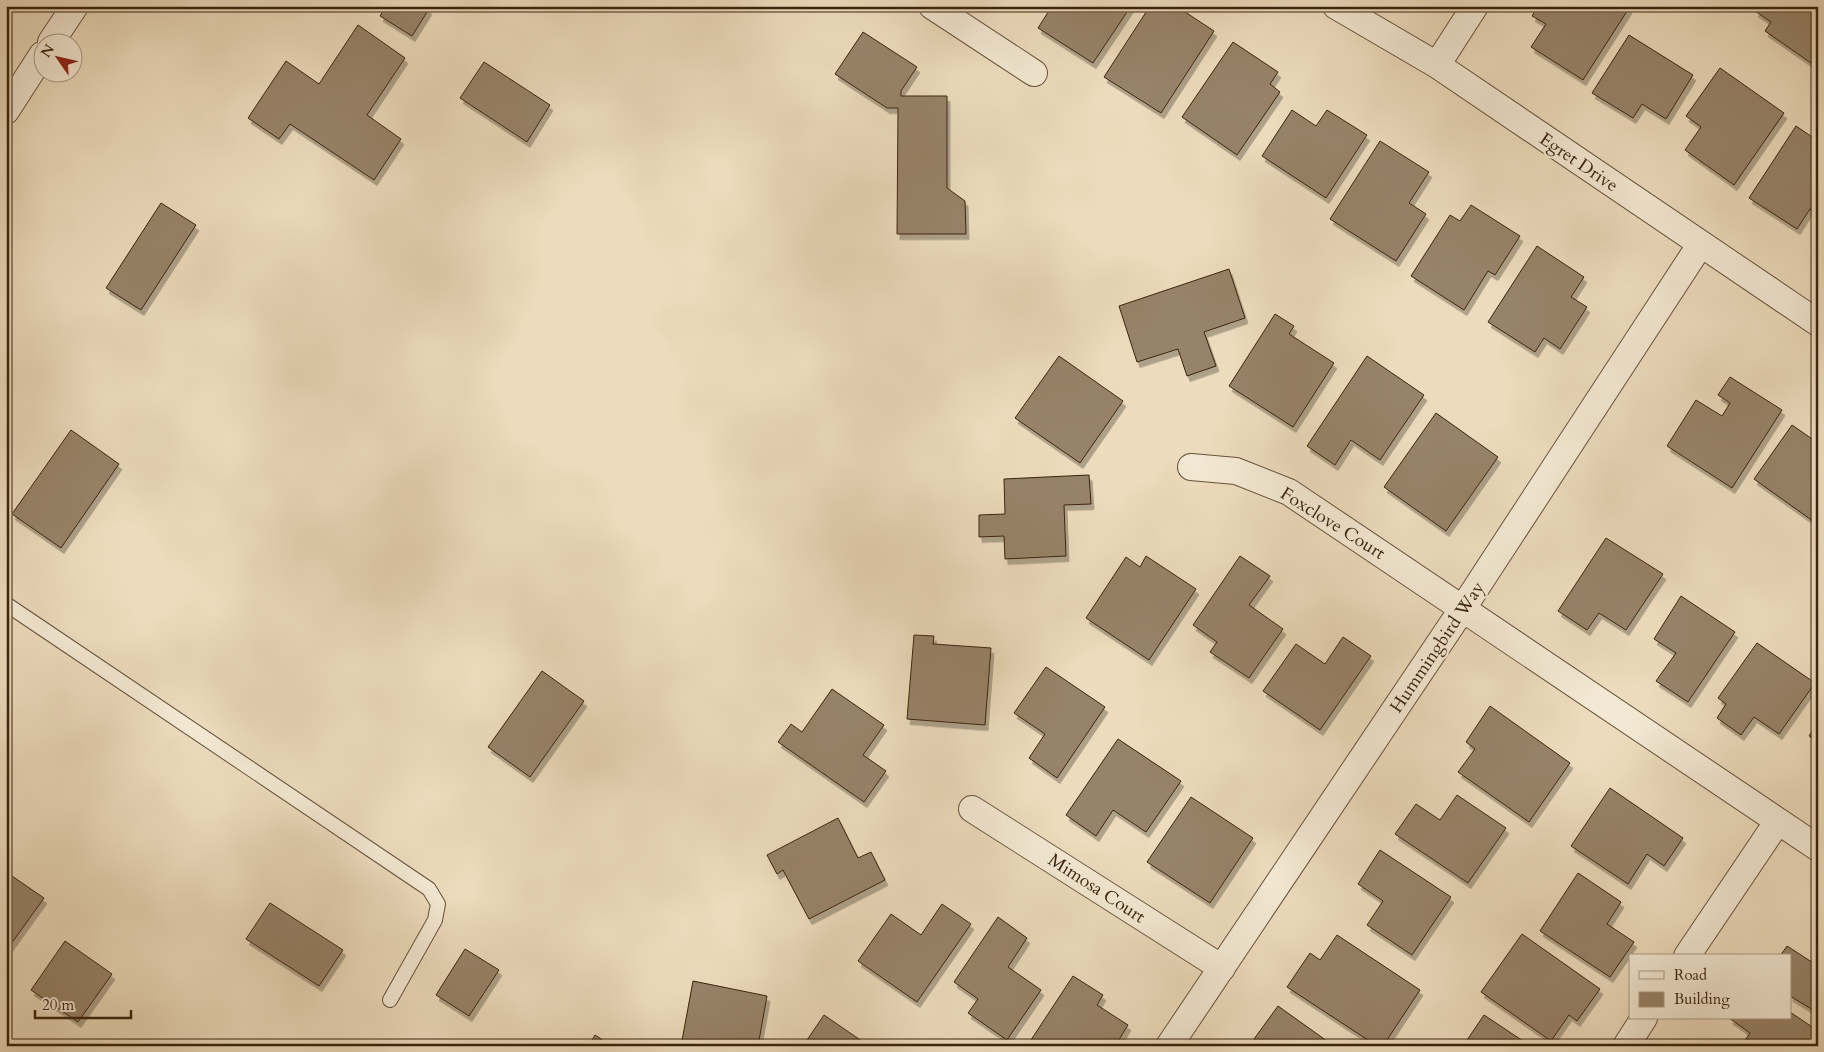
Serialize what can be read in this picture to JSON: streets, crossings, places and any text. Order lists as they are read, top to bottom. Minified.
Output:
{"streets":{"street":["Egret Drive","Foxclove Court","Hummingbird Way","Mimosa Court"]},"crossings":[["Egret Drive","Hummingbird Way"],["Foxclove Court","Hummingbird Way"],["Hummingbird Way","Mimosa Court"]],"legend":["Road","Building"],"scale_bar":"20 m","north":"top left"}
